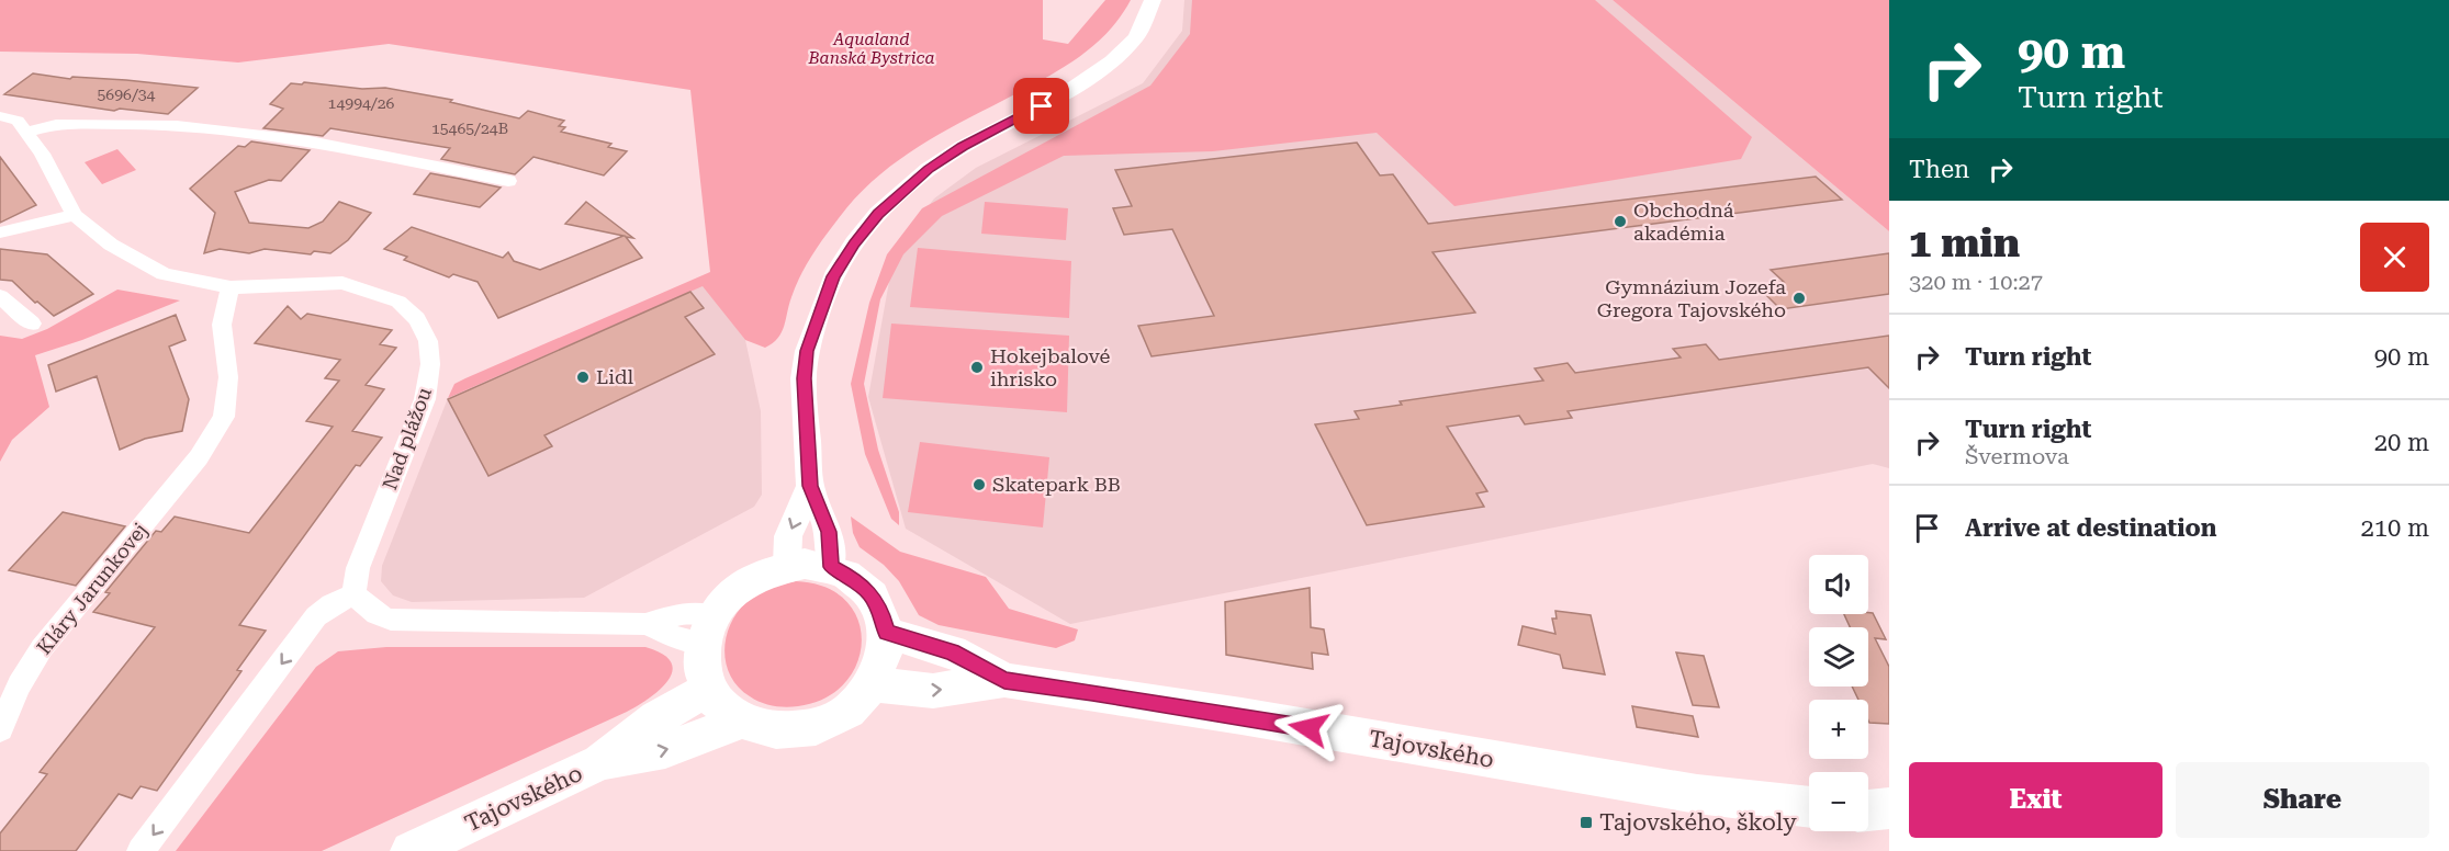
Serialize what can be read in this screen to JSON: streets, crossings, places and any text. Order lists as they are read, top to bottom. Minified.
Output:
{"streets":{"main road":["Tajovského"],"street":["Nad plážou","Kláry Jarunkovej"]},"crossings":[["Nad plážou","Kláry Jarunkovej"]],"parks":["Aqualand Banská Bystrica"],"places":{"other":["Obchodná akadémia","Gymnázium Jozefa Gregora Tajovského","Hokejbalové ihrisko","Lidl","Skatepark BB"],"transit":["Tajovského, školy"]},"house_numbers":["5696/34","14994/26","15465/24B"],"page":{"turn":["90 m","Turn right"],"then":"Then","heading":["1 min","320 m · 10:27"],"list":[{"name":"Turn right","value":"90 m"},{"name":"Turn right","note":"Švermova","value":"20 m"},{"name":"Arrive at destination","value":"210 m"}],"map_buttons":["+","−"],"buttons":["Exit","Share"]}}
